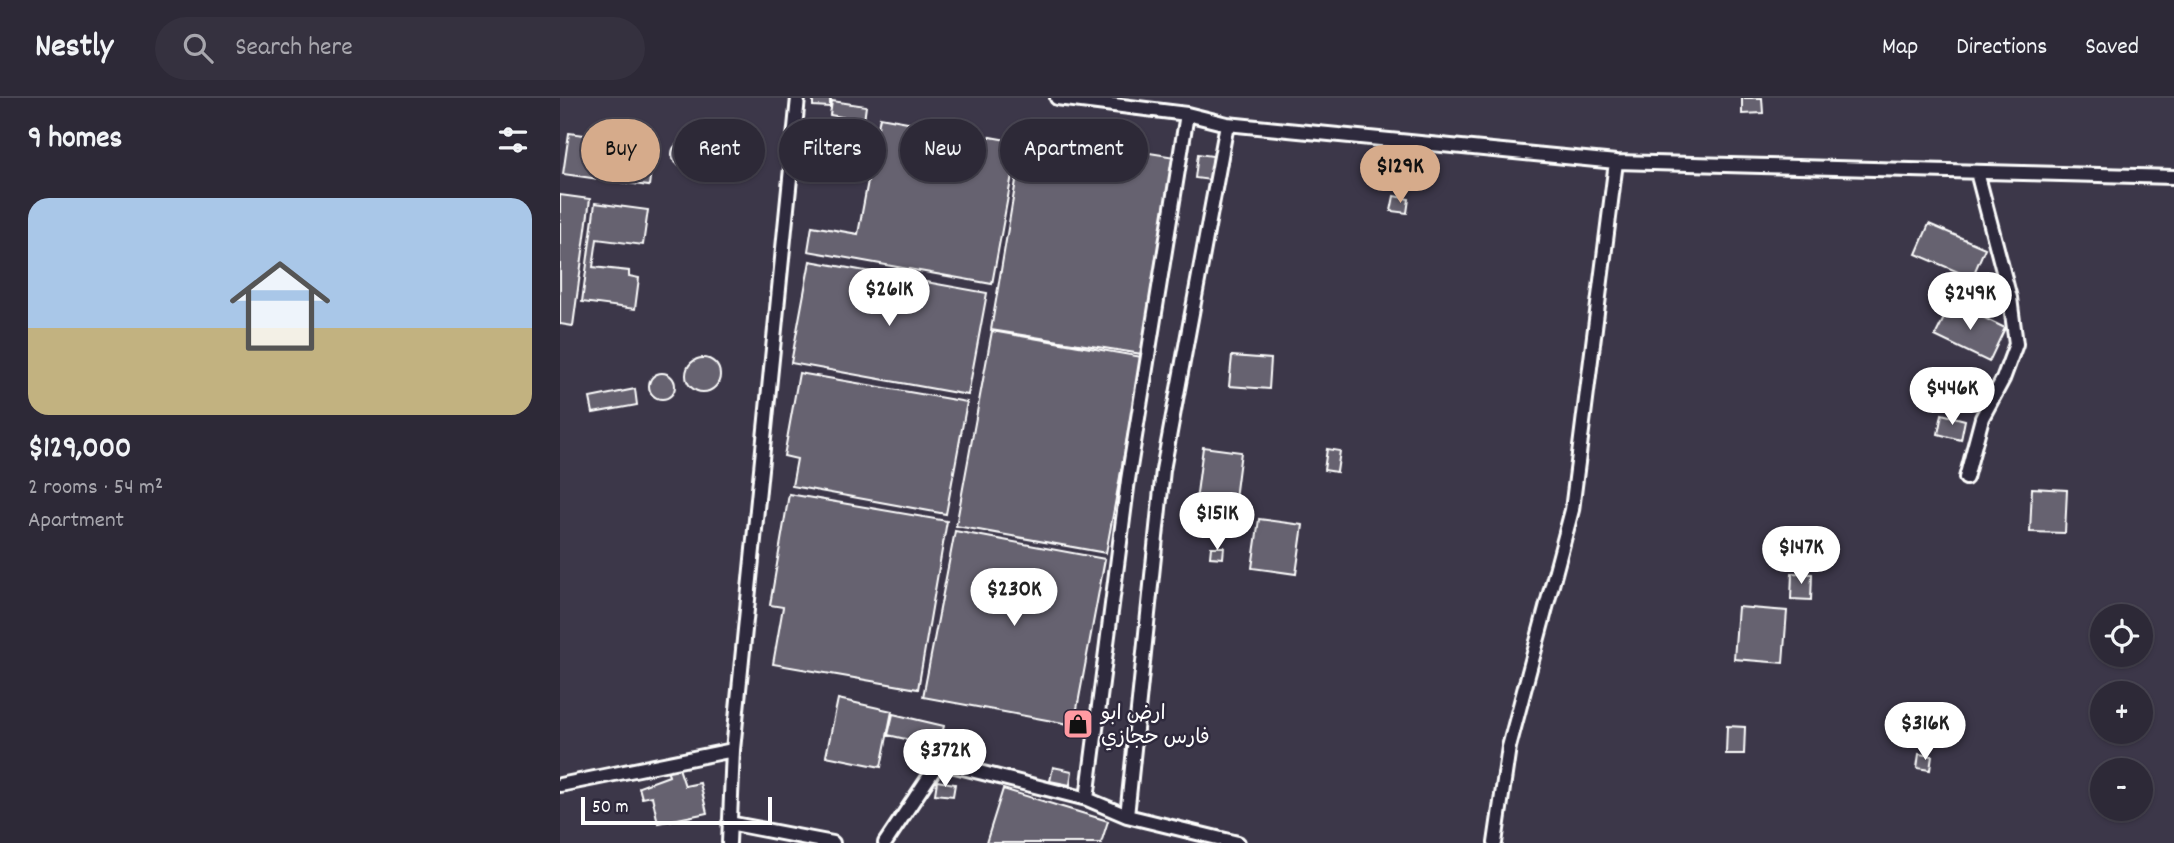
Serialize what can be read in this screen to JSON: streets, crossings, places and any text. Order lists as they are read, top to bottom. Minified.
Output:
{"places":{"shop":["ارض ابو فارس حجازي"]},"scale_bar":"50 m","page":{"header":"Nestly","search":"Search here","nav":["Map","Directions","Saved"],"heading":"9 homes","chip":["Buy","Rent","Filters","New","Apartment"],"price":["$129K","$261K","$249K","$446K","$151K","$147K","$230K","$316K","$372K"],"list":[{"name":"$129,000","note":"2 rooms · 54 m² · Apartment"}],"map_buttons":["+","−"],"scale":"50 m"}}
